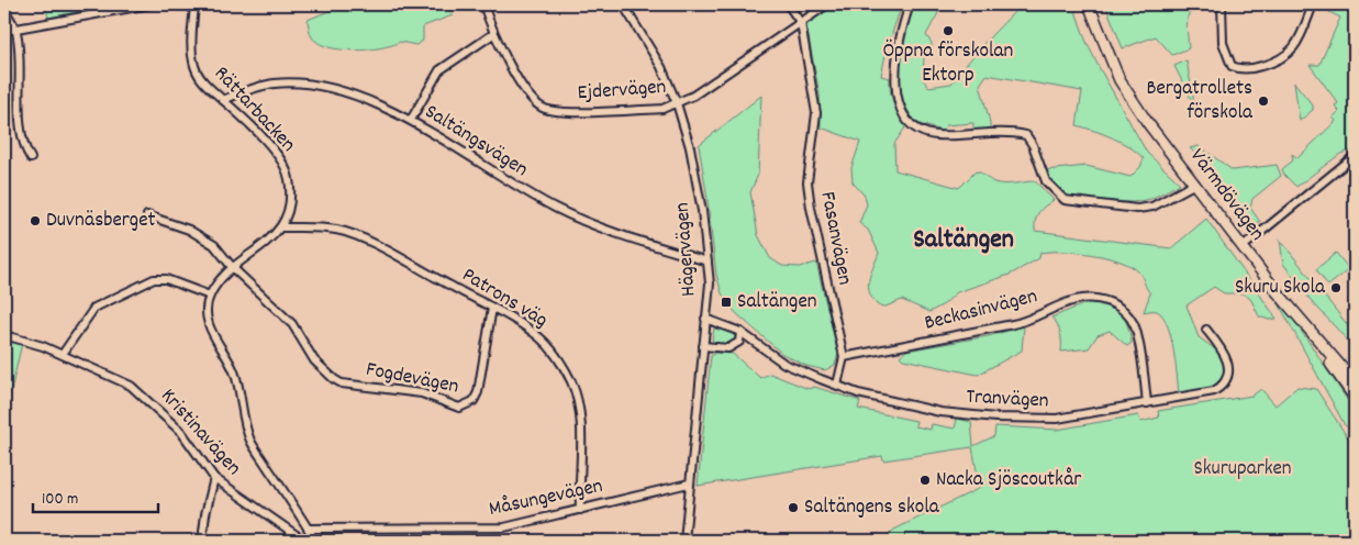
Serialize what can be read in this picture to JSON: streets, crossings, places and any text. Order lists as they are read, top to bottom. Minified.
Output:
{"streets":{"main road":["Värmdövägen"],"street":["Ejdervägen","Rättarbacken","Saltängsvägen","Fasanvägen","Hägervägen","Patrons väg","Beckasinvägen","Fogdevägen","Tranvägen","Kristinavägen","Måsungevägen"]},"crossings":[["Ejdervägen","Fasanvägen"],["Ejdervägen","Hägervägen"],["Rättarbacken","Saltängsvägen"],["Rättarbacken","Patrons väg"],["Saltängsvägen","Hägervägen"],["Fasanvägen","Beckasinvägen"],["Fasanvägen","Tranvägen"],["Hägervägen","Tranvägen"],["Hägervägen","Måsungevägen"],["Patrons väg","Fogdevägen"],["Patrons väg","Måsungevägen"],["Beckasinvägen","Tranvägen"]],"districts":["Saltängen"],"parks":["Skuruparken"],"places":{"other":["Öppna förskolan Ektorp","Bergatrollets förskola","Duvnäsberget","Skuru Skola","Nacka Sjöscoutkår","Saltängens skola"],"transit":["Saltängen"]},"scale_bar":"100 m"}
